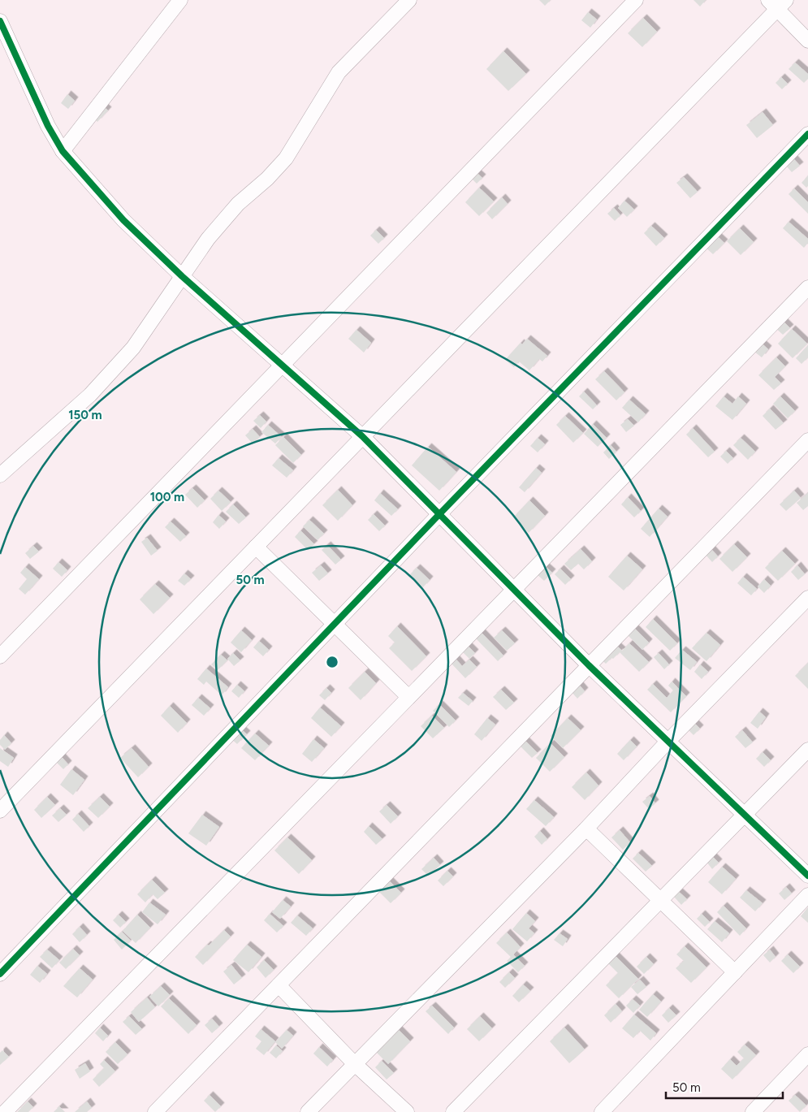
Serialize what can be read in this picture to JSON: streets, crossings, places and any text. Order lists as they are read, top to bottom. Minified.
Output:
{"scale_bar":"50 m","rings":["150 m","100 m","50 m"]}
